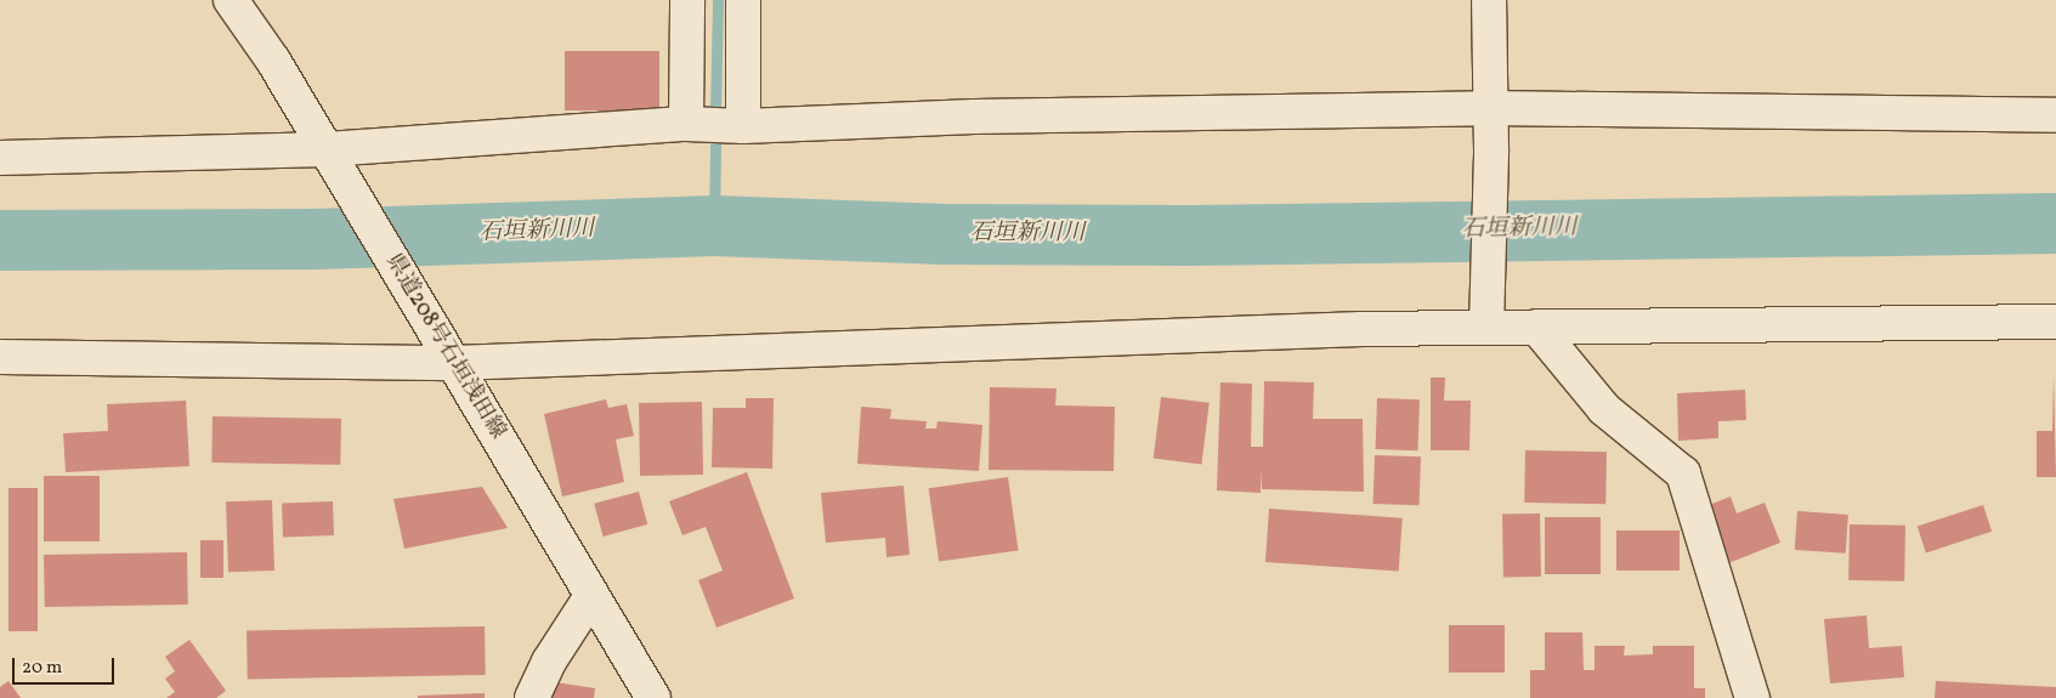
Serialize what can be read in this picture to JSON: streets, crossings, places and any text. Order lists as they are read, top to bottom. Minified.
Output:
{"streets":{"street":["県道208号石垣浅田線"]},"water":["石垣新川川"],"scale_bar":"20 m"}
